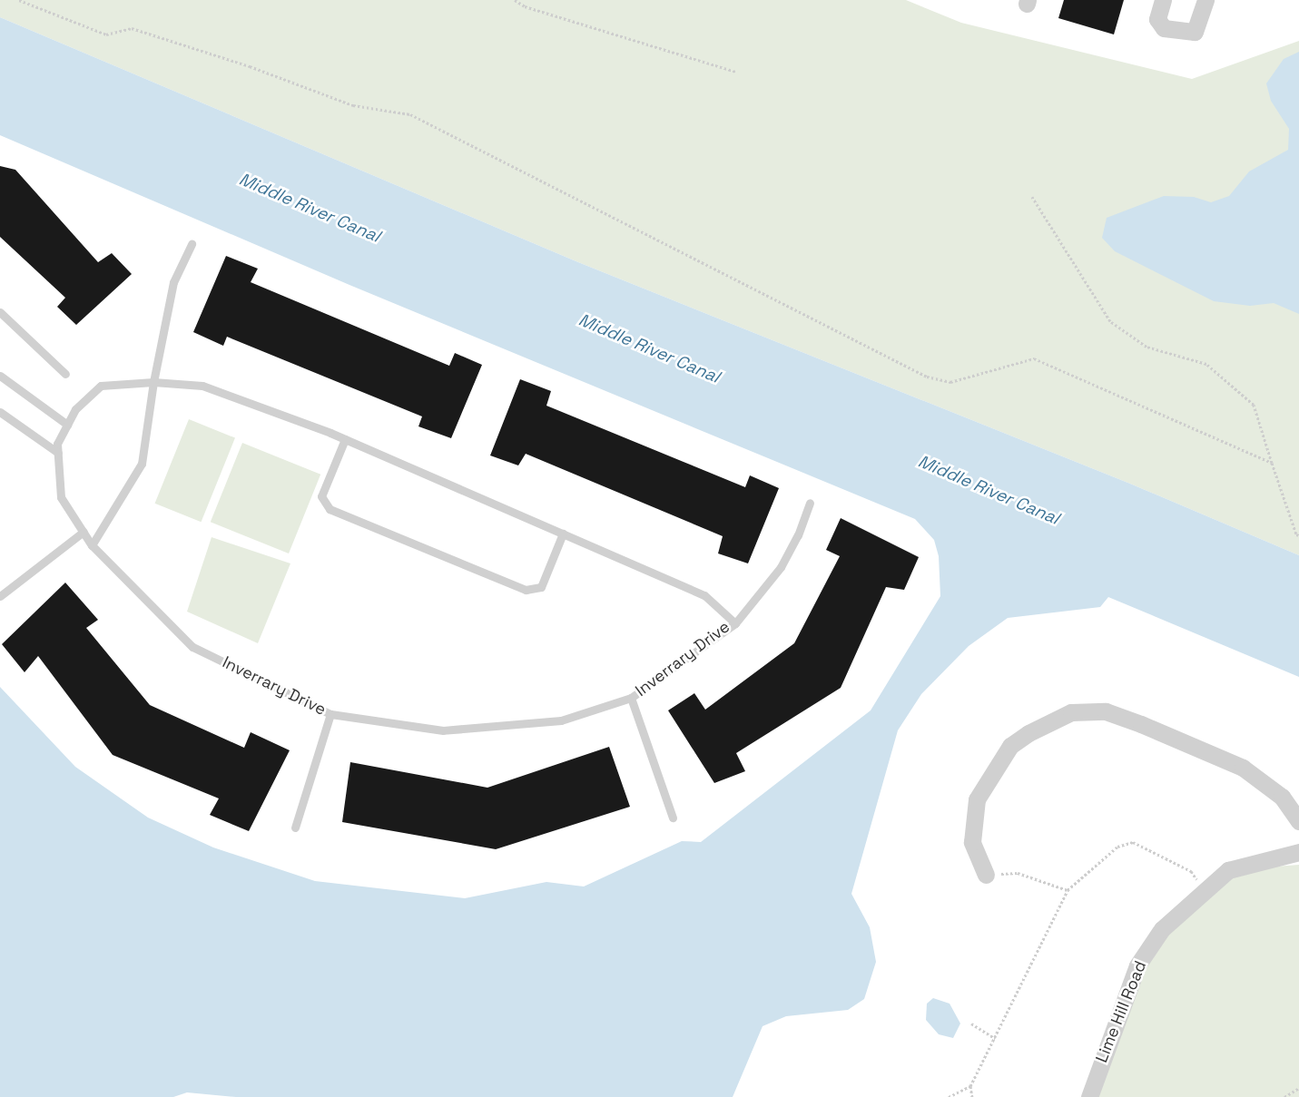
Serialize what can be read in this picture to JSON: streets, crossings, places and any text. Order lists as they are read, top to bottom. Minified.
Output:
{"streets":{"street":["Lime Hill Road"],"lane":["Inverrary Drive"]},"water":["Middle River Canal"]}
